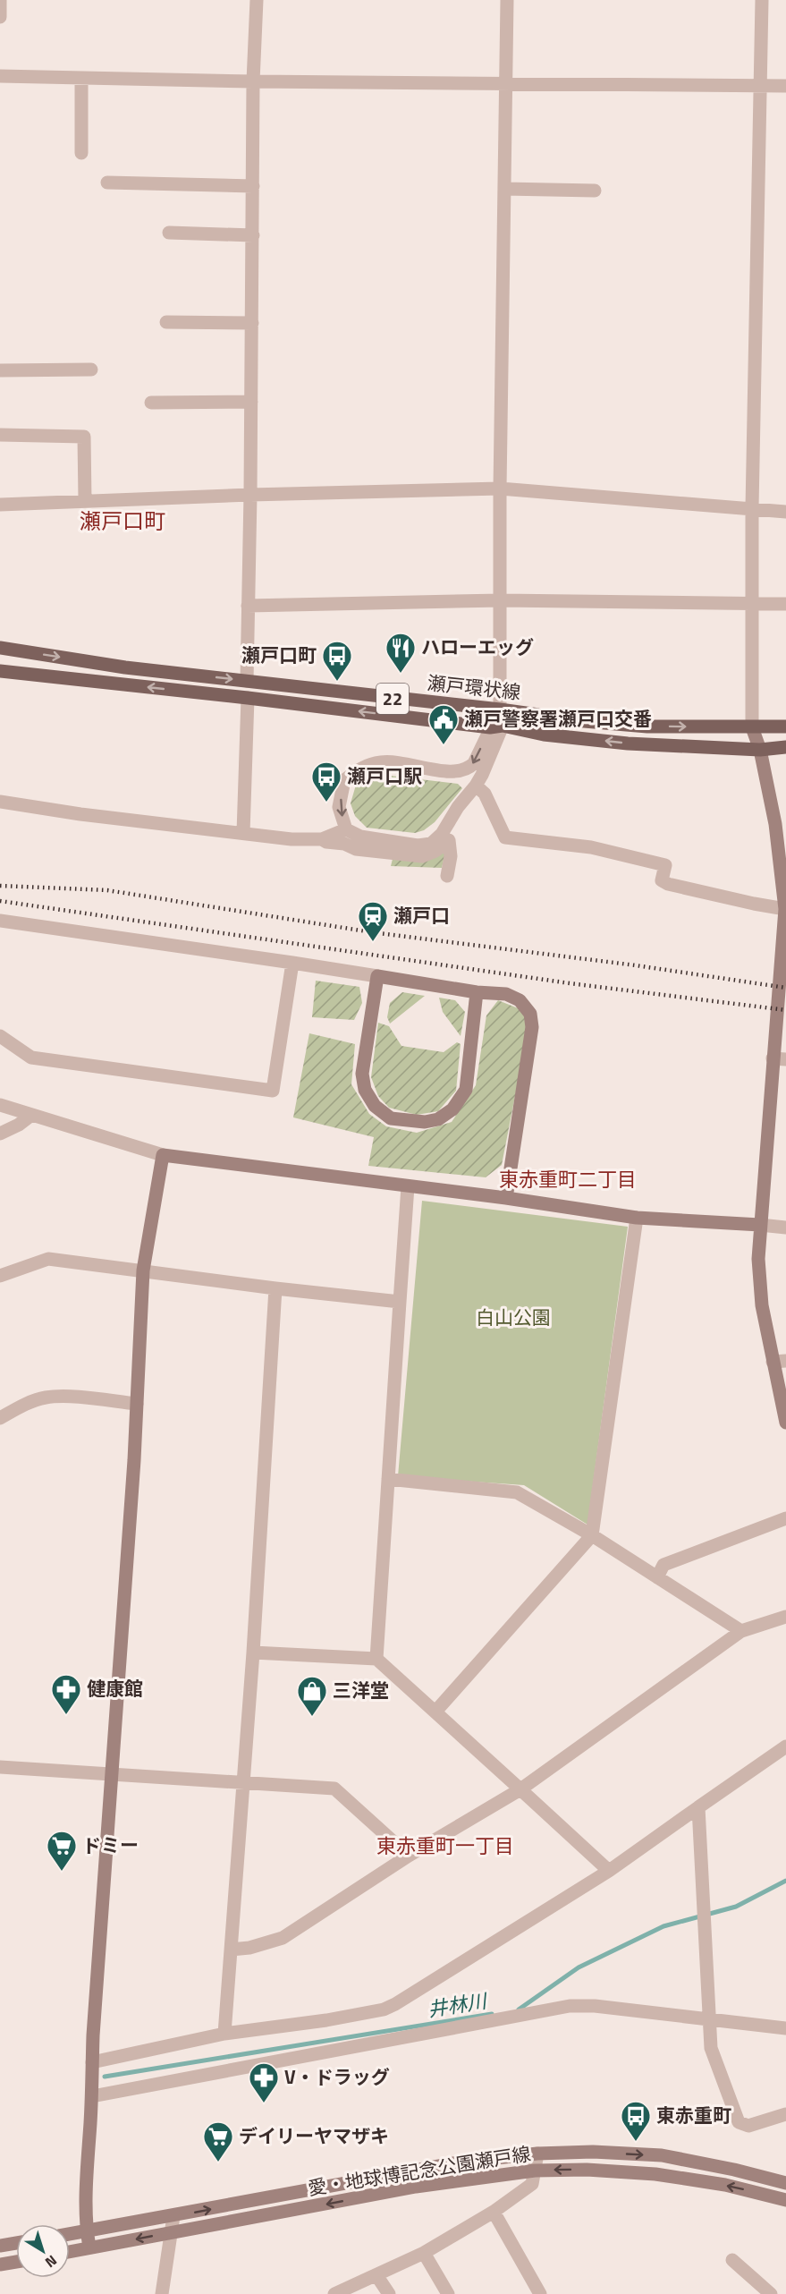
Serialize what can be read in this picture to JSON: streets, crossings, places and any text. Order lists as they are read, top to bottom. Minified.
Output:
{"streets":{"main road":["瀬戸環状線","22"],"street":["愛・地球博記念公園瀬戸線"]},"districts":["瀬戸口町","東赤重町二丁目","東赤重町一丁目"],"water":["井林川"],"parks":["白山公園"],"places":{"restaurant":["ハローエッグ"],"bus stop":["瀬戸口町","瀬戸口駅","東赤重町"],"public building":["瀬戸警察署瀬戸口交番"],"station":["瀬戸口"],"pharmacy":["健康館","V・ドラッグ"],"shop":["三洋堂"],"supermarket":["ドミー","デイリーヤマザキ"]},"north":"bottom right"}
